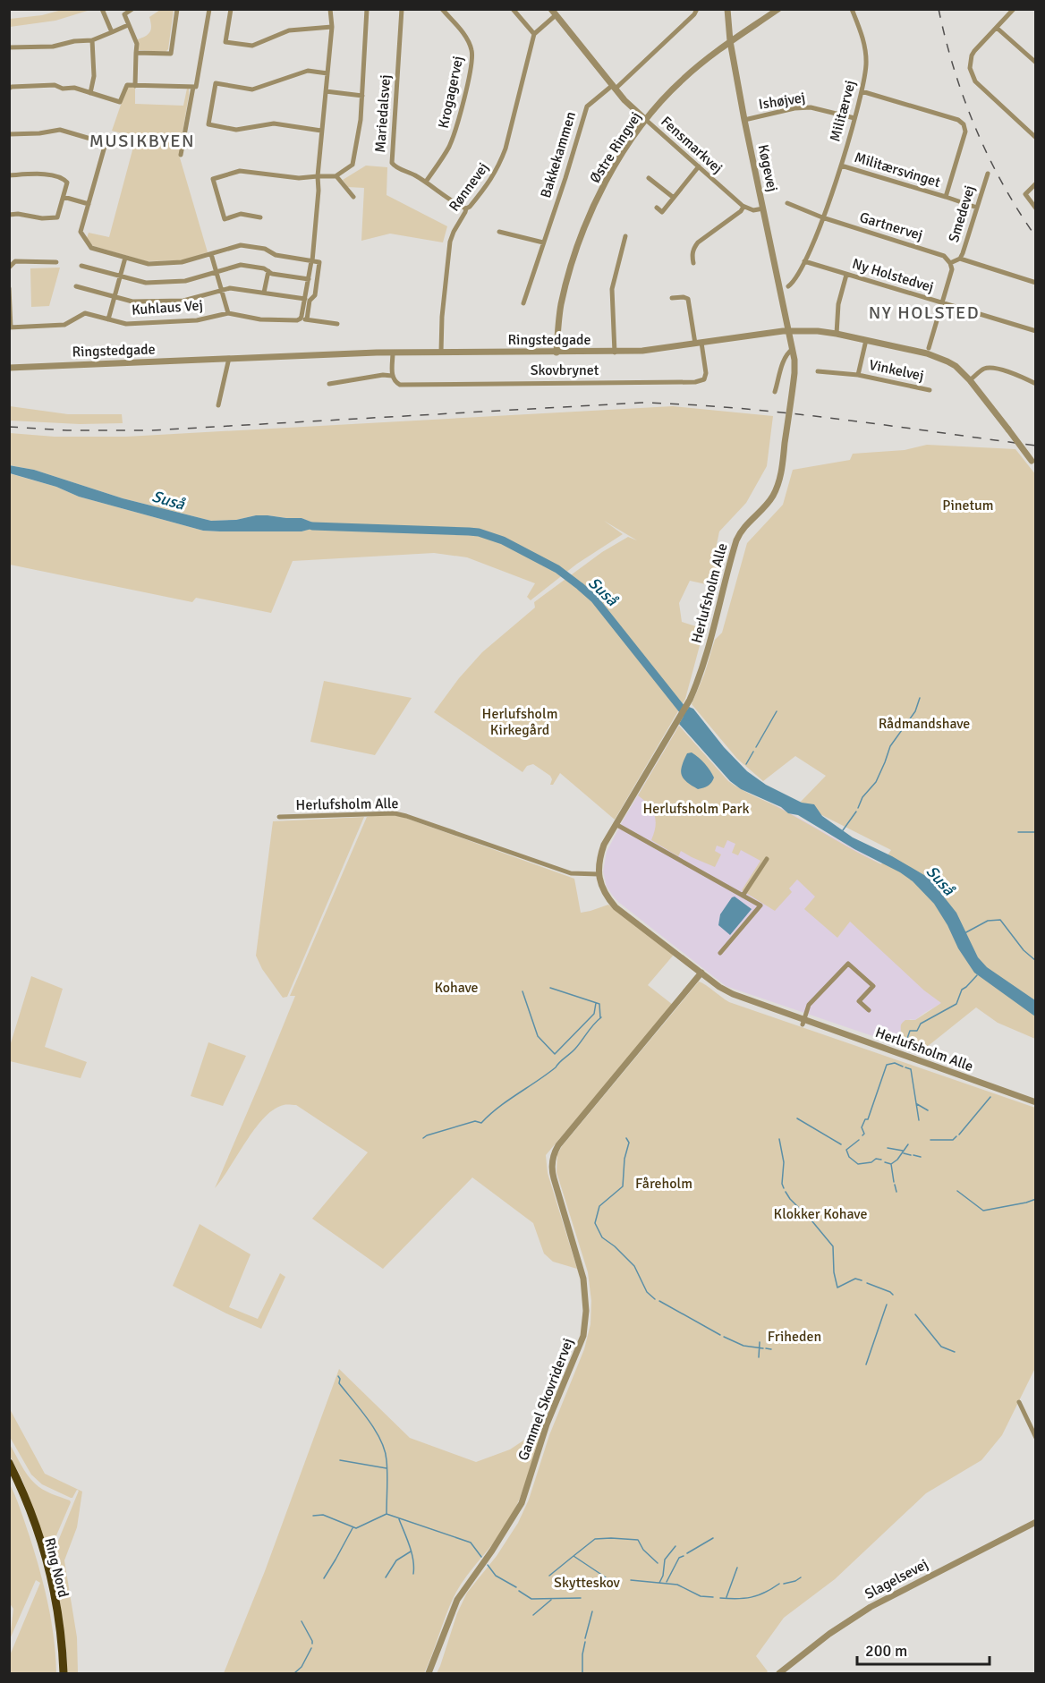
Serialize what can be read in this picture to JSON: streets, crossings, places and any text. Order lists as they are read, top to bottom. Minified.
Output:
{"streets":{"highway":["Ring Nord"],"street":["Krogagervej","Ishøjvej","Militærvej","Mariedalsvej","Fensmarkvej","Østre Ringvej","Bakkekammen","Køgevej","Militærsvinget","Rønnevej","Smedevej","Gartnervej","Ny Holstedvej","Kuhlaus Vej","Ringstedgade","Skovbrynet","Vinkelvej","Herlufsholm Alle","Gammel Skovridervej","Slagelsevej"]},"crossings":[["Krogagervej","Mariedalsvej"],["Ishøjvej","Militærvej"],["Ishøjvej","Køgevej"],["Militærvej","Militærsvinget"],["Militærvej","Gartnervej"],["Militærvej","Ny Holstedvej"],["Mariedalsvej","Rønnevej"],["Fensmarkvej","Østre Ringvej"],["Fensmarkvej","Bakkekammen"],["Østre Ringvej","Køgevej"],["Østre Ringvej","Ringstedgade"],["Køgevej","Ringstedgade"],["Køgevej","Herlufsholm Alle"],["Militærsvinget","Smedevej"],["Rønnevej","Ringstedgade"],["Smedevej","Gartnervej"],["Smedevej","Ny Holstedvej"],["Ringstedgade","Skovbrynet"],["Ringstedgade","Vinkelvej"],["Ringstedgade","Herlufsholm Alle"],["Herlufsholm Alle","Gammel Skovridervej"]],"districts":["MUSIKBYEN","NY HOLSTED"],"water":["Suså"],"parks":["Pinetum","Herlufsholm Kirkegård","Rådmandshave","Herlufsholm Park","Kohave","Fåreholm","Klokker Kohave","Friheden","Skytteskov"],"scale_bar":"200 m"}
